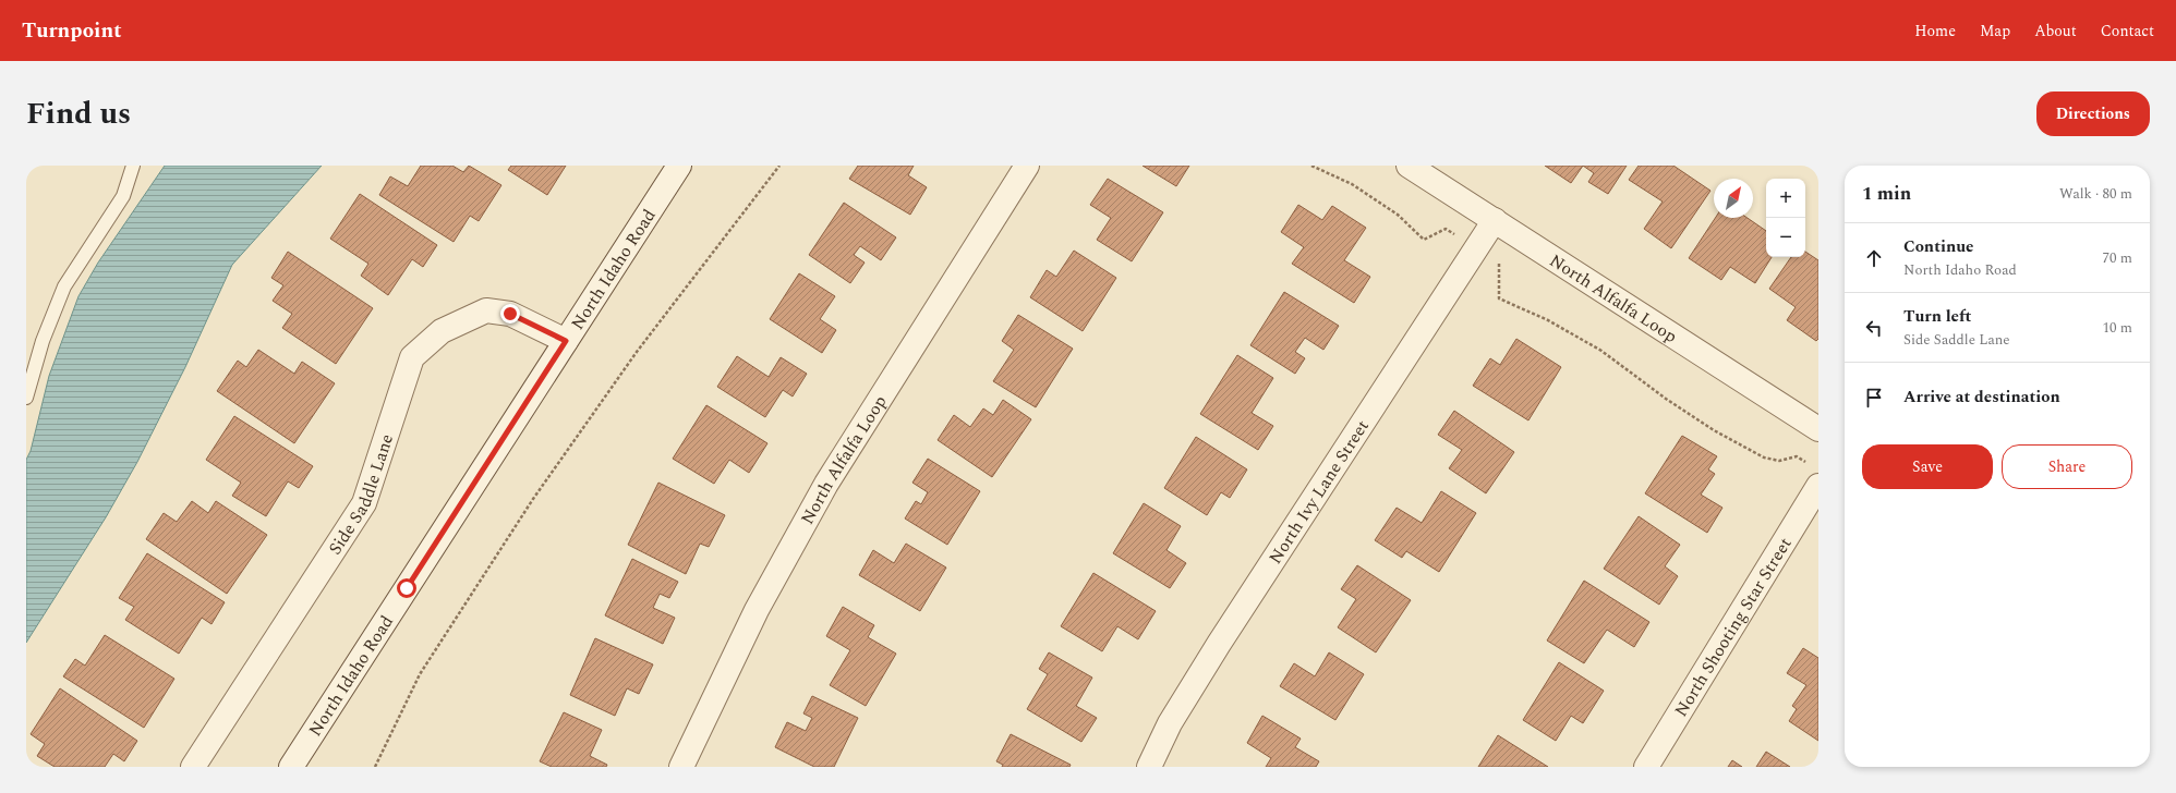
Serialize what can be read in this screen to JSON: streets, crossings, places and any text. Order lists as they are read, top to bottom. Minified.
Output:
{"streets":{"street":["North Idaho Road","North Alfalfa Loop","North Ivy Lane Street","Side Saddle Lane","North Shooting Star Street"]},"crossings":[["North Idaho Road","Side Saddle Lane"],["North Alfalfa Loop","North Ivy Lane Street"]],"north":"top right","page":{"header":"Turnpoint","nav":["Home","Map","About","Contact"],"title":"Find us","buttons":["Directions",["Save","Share"]],"heading":["1 min","Walk · 80 m"],"map_buttons":["+","−"],"list":[["Continue","North Idaho Road","70 m"],["Turn left","Side Saddle Lane","10 m"],"Arrive at destination"]}}
